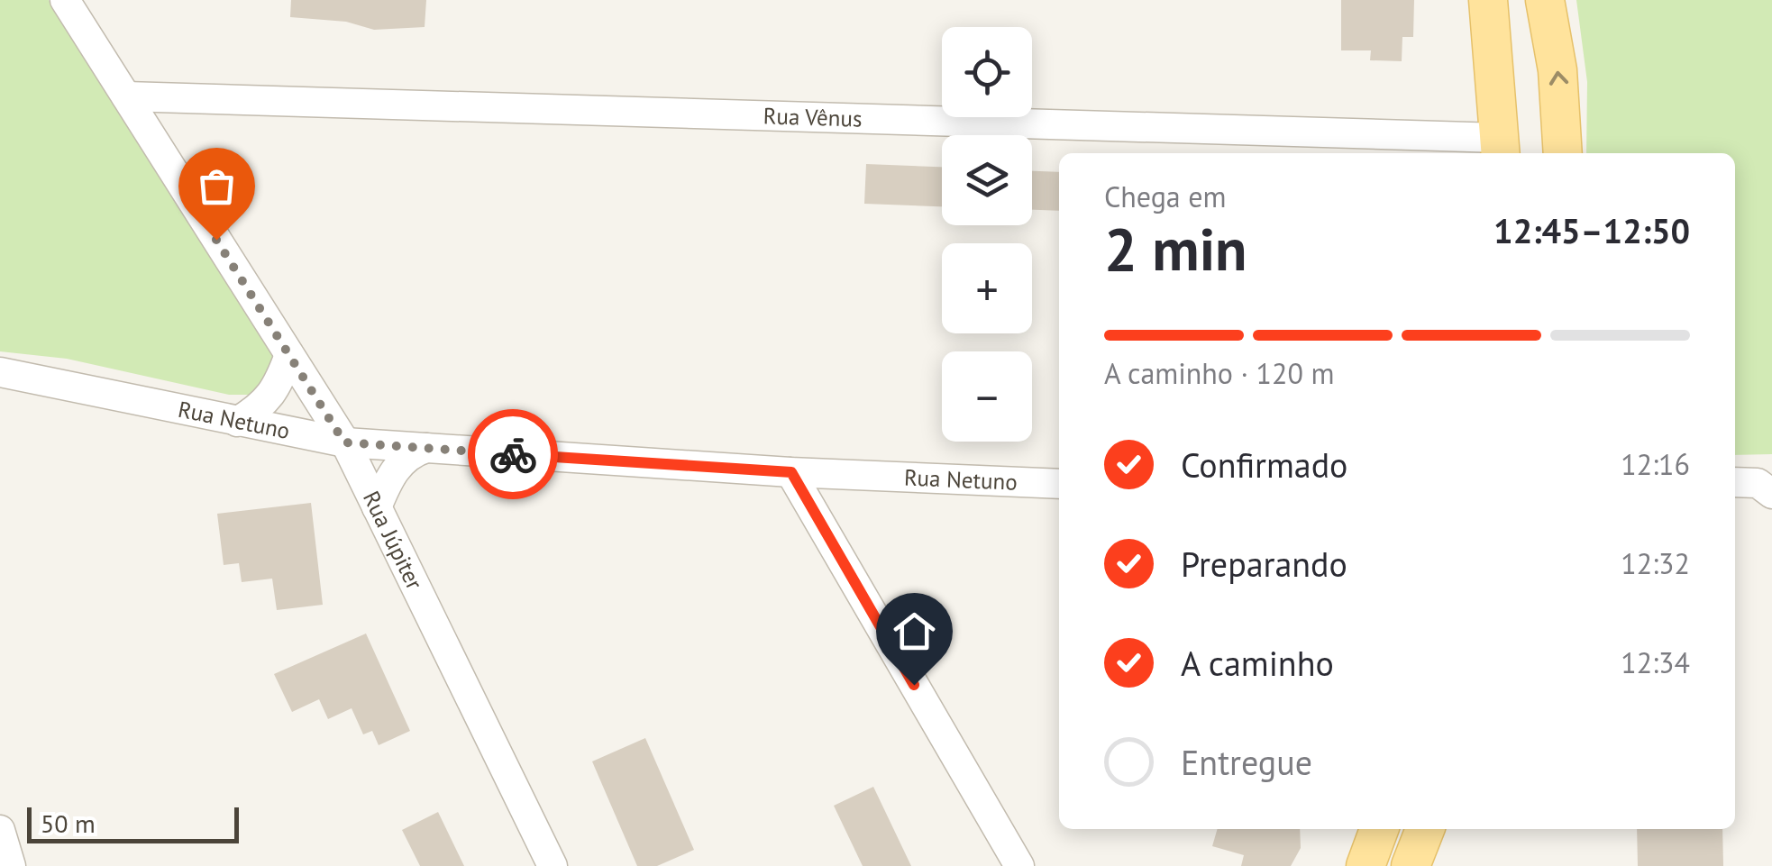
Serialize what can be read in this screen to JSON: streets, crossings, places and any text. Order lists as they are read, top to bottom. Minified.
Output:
{"streets":{"street":["Rua Vênus","Rua Netuno","Rua Júpiter"]},"crossings":[["Rua Vênus","Rua Júpiter"],["Rua Netuno","Rua Júpiter"]],"scale_bar":"50 m","page":{"map_buttons":["+","−"],"heading":["2 min","Chega em","12:45–12:50"],"bar":"A caminho · 120 m","list":[["Confirmado","12:16"],["Preparando","12:32"],["A caminho","12:34"],"Entregue"],"scale":"50 m"}}
